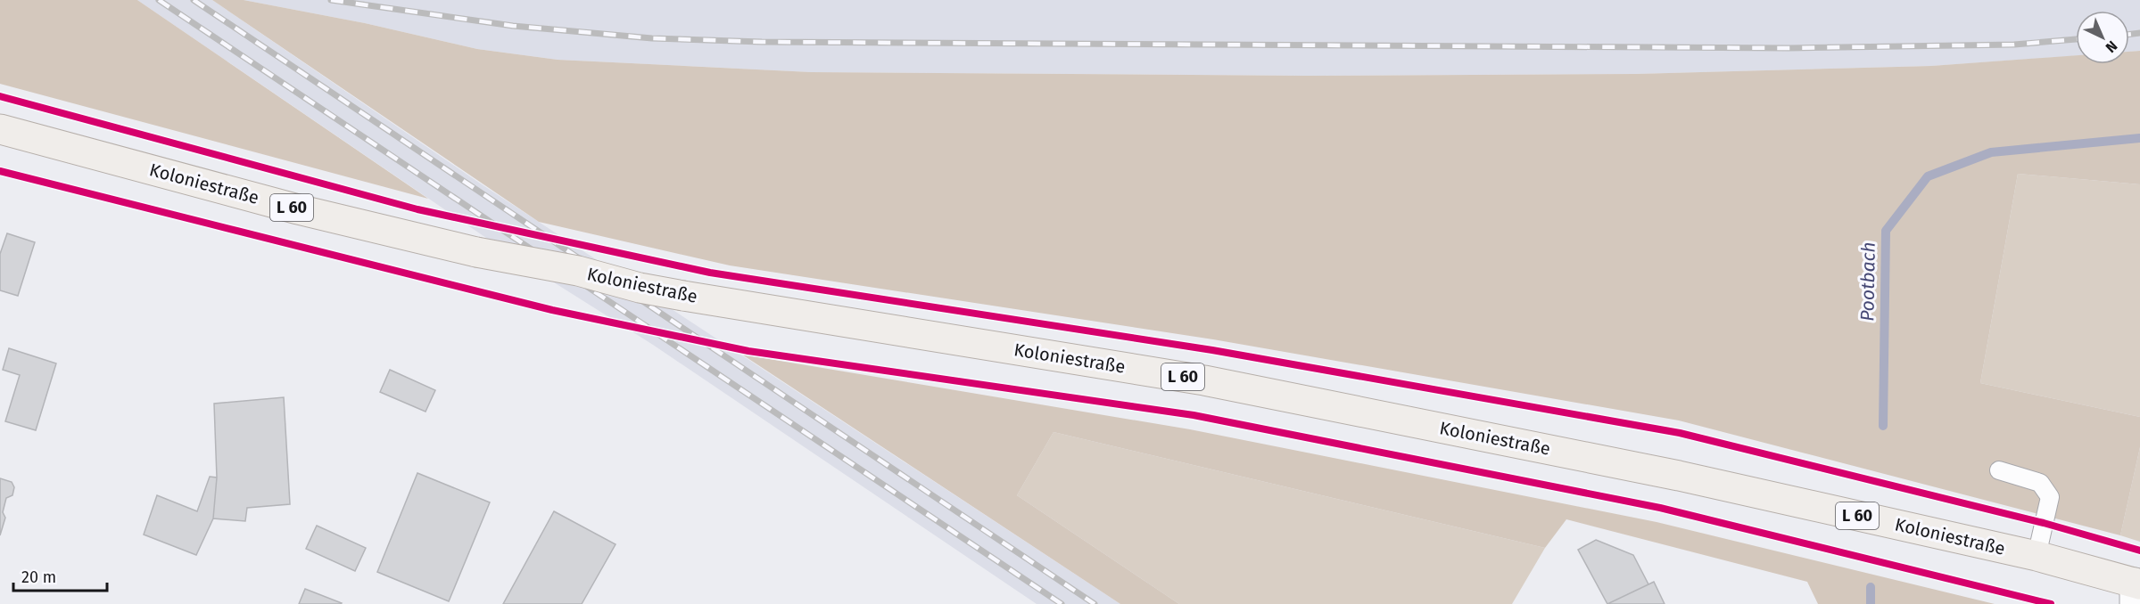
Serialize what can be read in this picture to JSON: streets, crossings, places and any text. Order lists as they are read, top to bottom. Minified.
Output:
{"streets":{"main road":["Koloniestraße","L 60"]},"water":["Pootbach"],"scale_bar":"20 m","north":"bottom right"}
